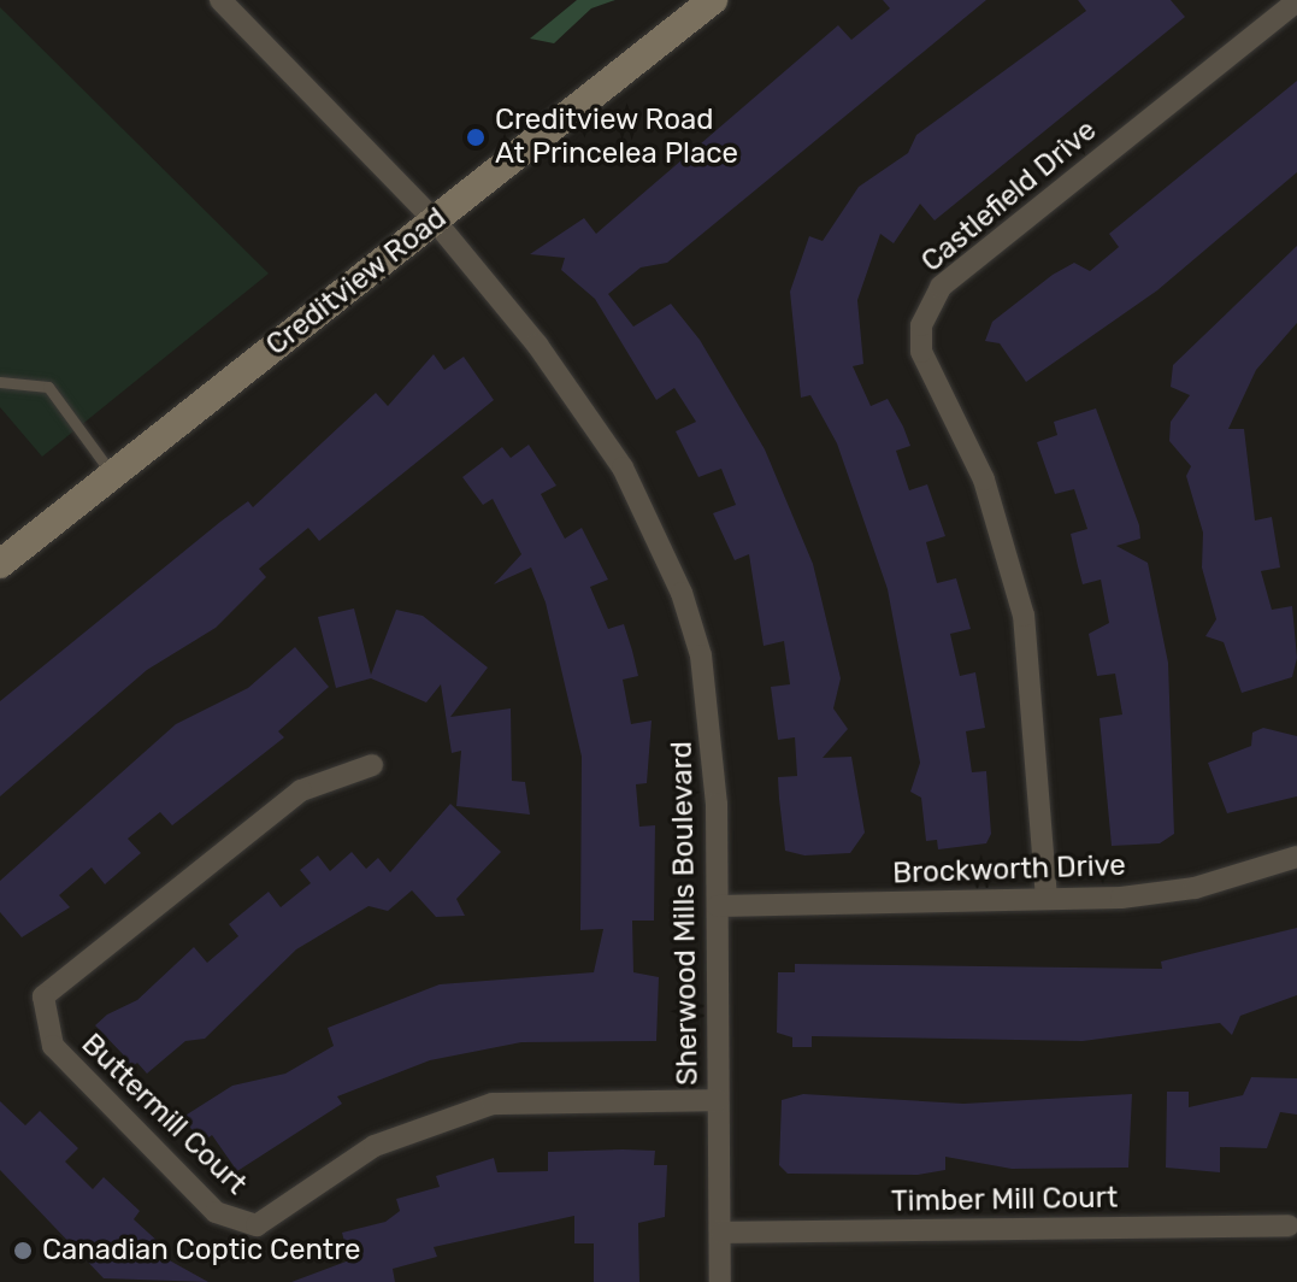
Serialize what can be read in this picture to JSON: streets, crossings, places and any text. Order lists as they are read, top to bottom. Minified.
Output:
{"streets":{"main road":["Creditview Road"],"street":["Castlefield Drive","Brockworth Drive","Sherwood Mills Boulevard","Buttermill Court","Timber Mill Court"]},"crossings":[["Castlefield Drive","Brockworth Drive"],["Creditview Road","Sherwood Mills Boulevard"],["Brockworth Drive","Sherwood Mills Boulevard"],["Sherwood Mills Boulevard","Buttermill Court"],["Sherwood Mills Boulevard","Timber Mill Court"]],"places":["Creditview Road At Princelea Place","Canadian Coptic Centre"]}
